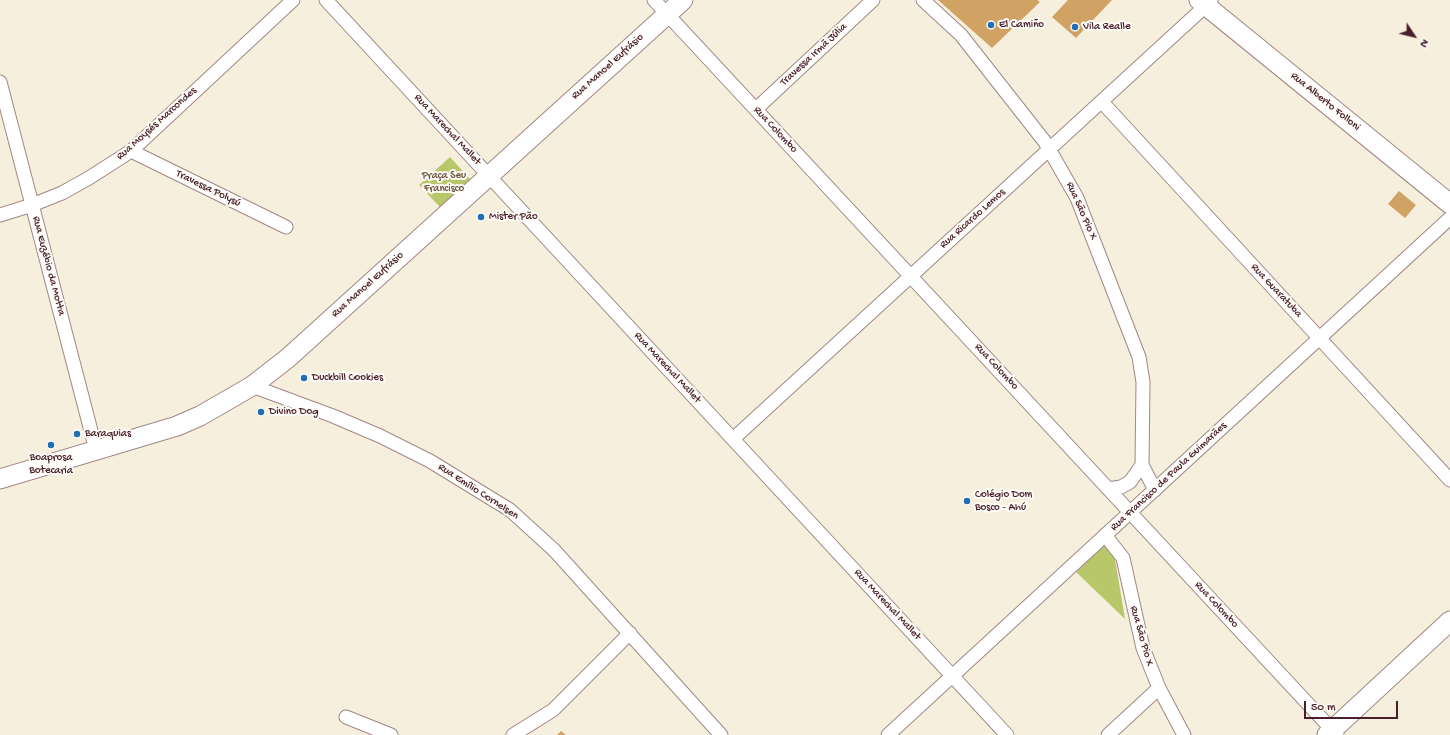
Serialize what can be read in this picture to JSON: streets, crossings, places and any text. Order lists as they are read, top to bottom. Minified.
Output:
{"streets":{"street":["Travessa Irmã Júlia","Rua Manoel Eufrásio","Rua Alberto Folloni","Rua Moysés Marcondes","Rua Marechal Mallet","Rua Colombo","Travessa Polysú","Rua São Pio X","Rua Ricardo Lemos","Rua Euzébio da Motta","Rua Guaratuba","Rua Francisco de Paula Guimarães","Rua Emílio Cornelsen"]},"crossings":[["Travessa Irmã Júlia","Rua Colombo"],["Rua Manoel Eufrásio","Rua Marechal Mallet"],["Rua Manoel Eufrásio","Rua Colombo"],["Rua Manoel Eufrásio","Rua Euzébio da Motta"],["Rua Manoel Eufrásio","Rua Emílio Cornelsen"],["Rua Alberto Folloni","Rua Ricardo Lemos"],["Rua Moysés Marcondes","Travessa Polysú"],["Rua Moysés Marcondes","Rua Euzébio da Motta"],["Rua Marechal Mallet","Rua Ricardo Lemos"],["Rua Marechal Mallet","Rua Francisco de Paula Guimarães"],["Rua Colombo","Rua Ricardo Lemos"],["Rua Colombo","Rua Francisco de Paula Guimarães"],["Rua São Pio X","Rua Ricardo Lemos"],["Rua São Pio X","Rua Francisco de Paula Guimarães"],["Rua Ricardo Lemos","Rua Guaratuba"],["Rua Guaratuba","Rua Francisco de Paula Guimarães"]],"parks":["Praça Seu Francisco"],"places":["El Camiño","Vila Realle","Mister Pão","Duckbill Cookies","Divino Dog","Baraquias","Boaprosa Botecaria","Colégio Dom Bosco - Ahú"],"scale_bar":"50 m","north":"bottom right"}
